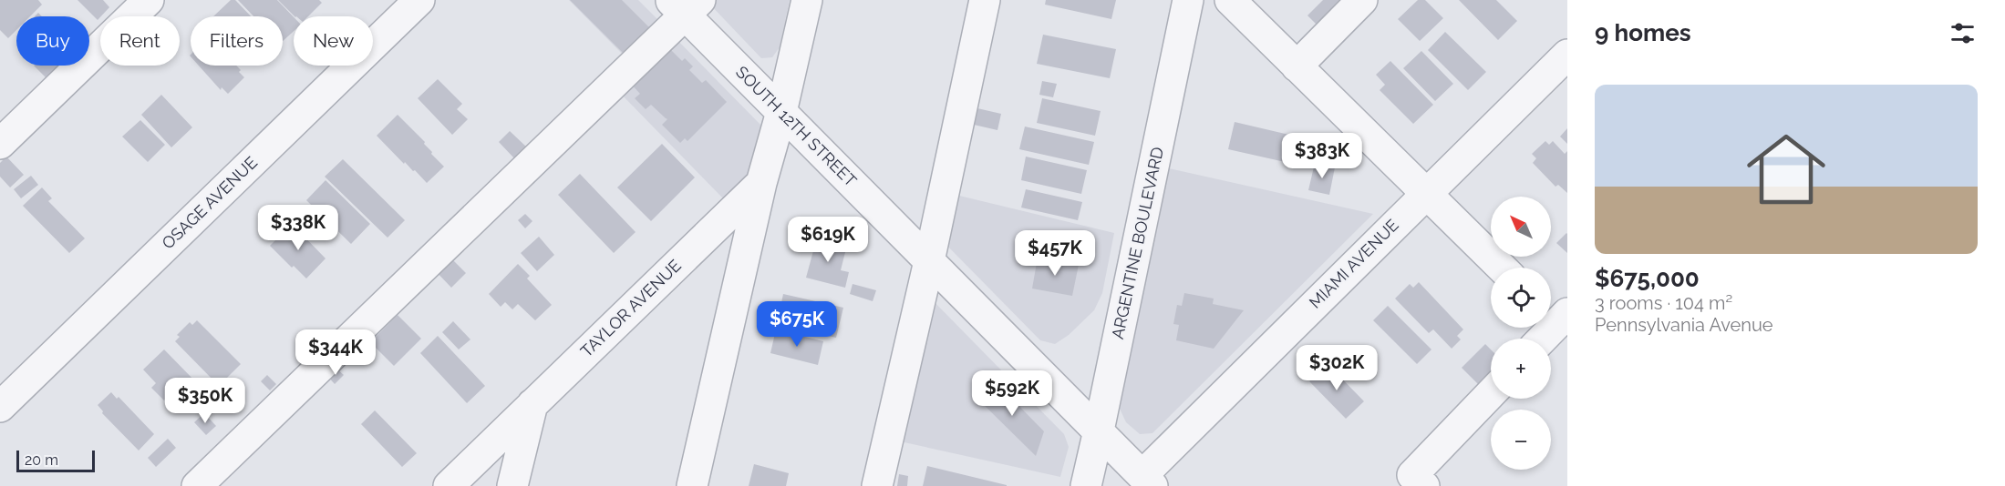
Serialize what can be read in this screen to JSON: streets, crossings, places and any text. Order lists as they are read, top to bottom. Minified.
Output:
{"streets":{"street":["SOUTH 12TH STREET","OSAGE AVENUE","ARGENTINE BOULEVARD","MIAMI AVENUE","TAYLOR AVENUE"]},"crossings":[["SOUTH 12TH STREET","ARGENTINE BOULEVARD"],["SOUTH 12TH STREET","MIAMI AVENUE"]],"scale_bar":"20 m","north":"top left","page":{"heading":"9 homes","chip":["Buy","Rent","Filters","New"],"list":[{"name":"$675,000","note":"3 rooms · 104 m² · Pennsylvania Avenue"}],"price":["$383K","$338K","$619K","$457K","$675K","$344K","$302K","$592K","$350K"],"map_buttons":["+","−"],"scale":"20 m"}}
